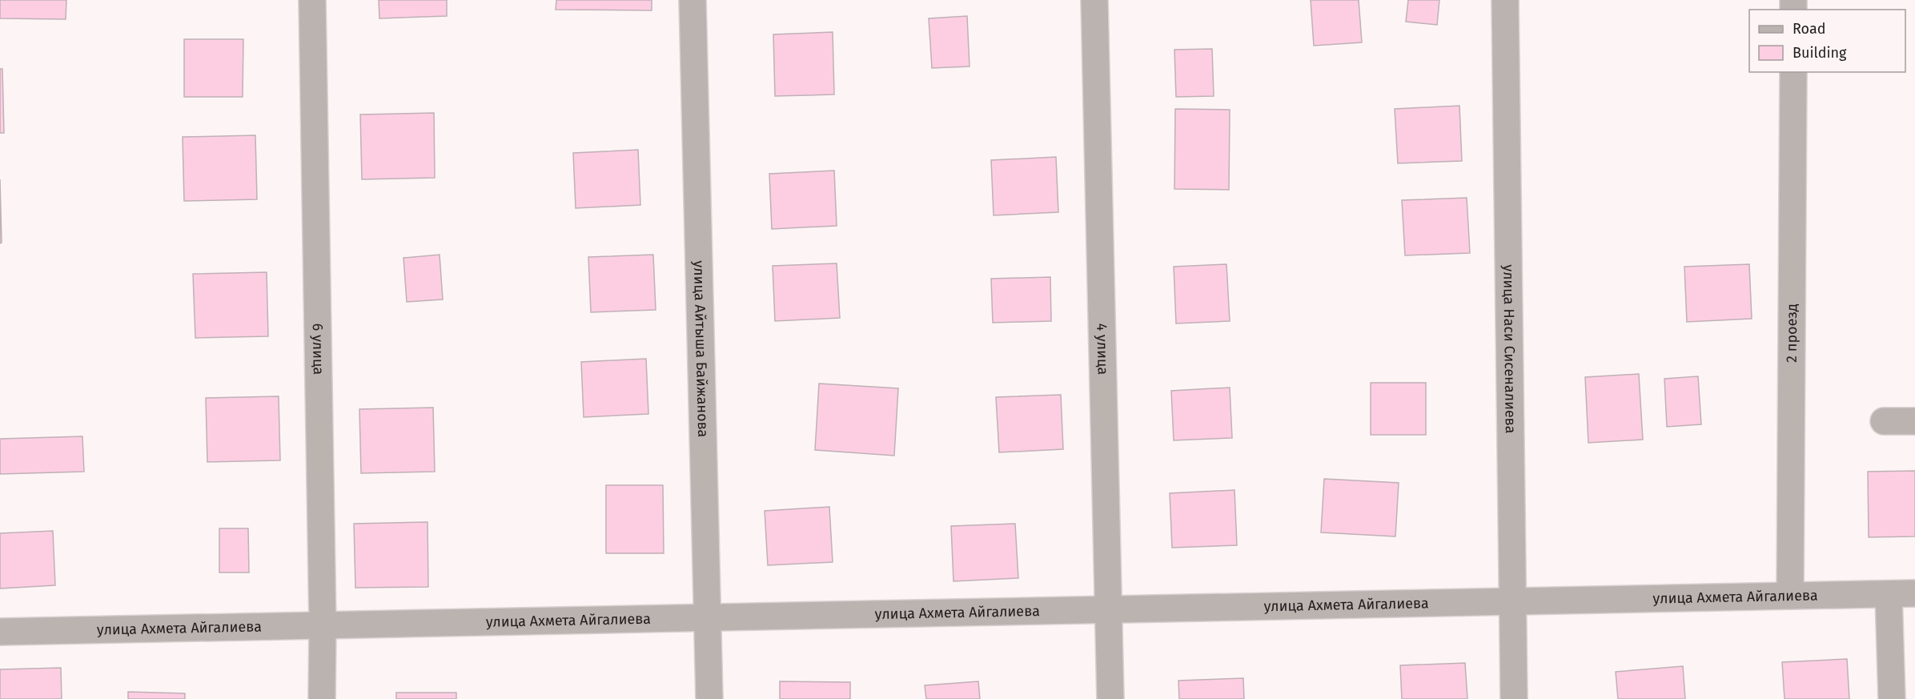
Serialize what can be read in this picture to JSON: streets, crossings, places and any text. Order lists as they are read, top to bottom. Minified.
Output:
{"streets":{"street":["2 проезд","6 улица","улица Айтыша Байжанова","4 улица","улица Наси Сисеналиева","улица Ахмета Айгалиева"]},"crossings":[["2 проезд","улица Ахмета Айгалиева"],["6 улица","улица Ахмета Айгалиева"],["улица Айтыша Байжанова","улица Ахмета Айгалиева"],["4 улица","улица Ахмета Айгалиева"],["улица Наси Сисеналиева","улица Ахмета Айгалиева"]],"legend":["Road","Building"]}
